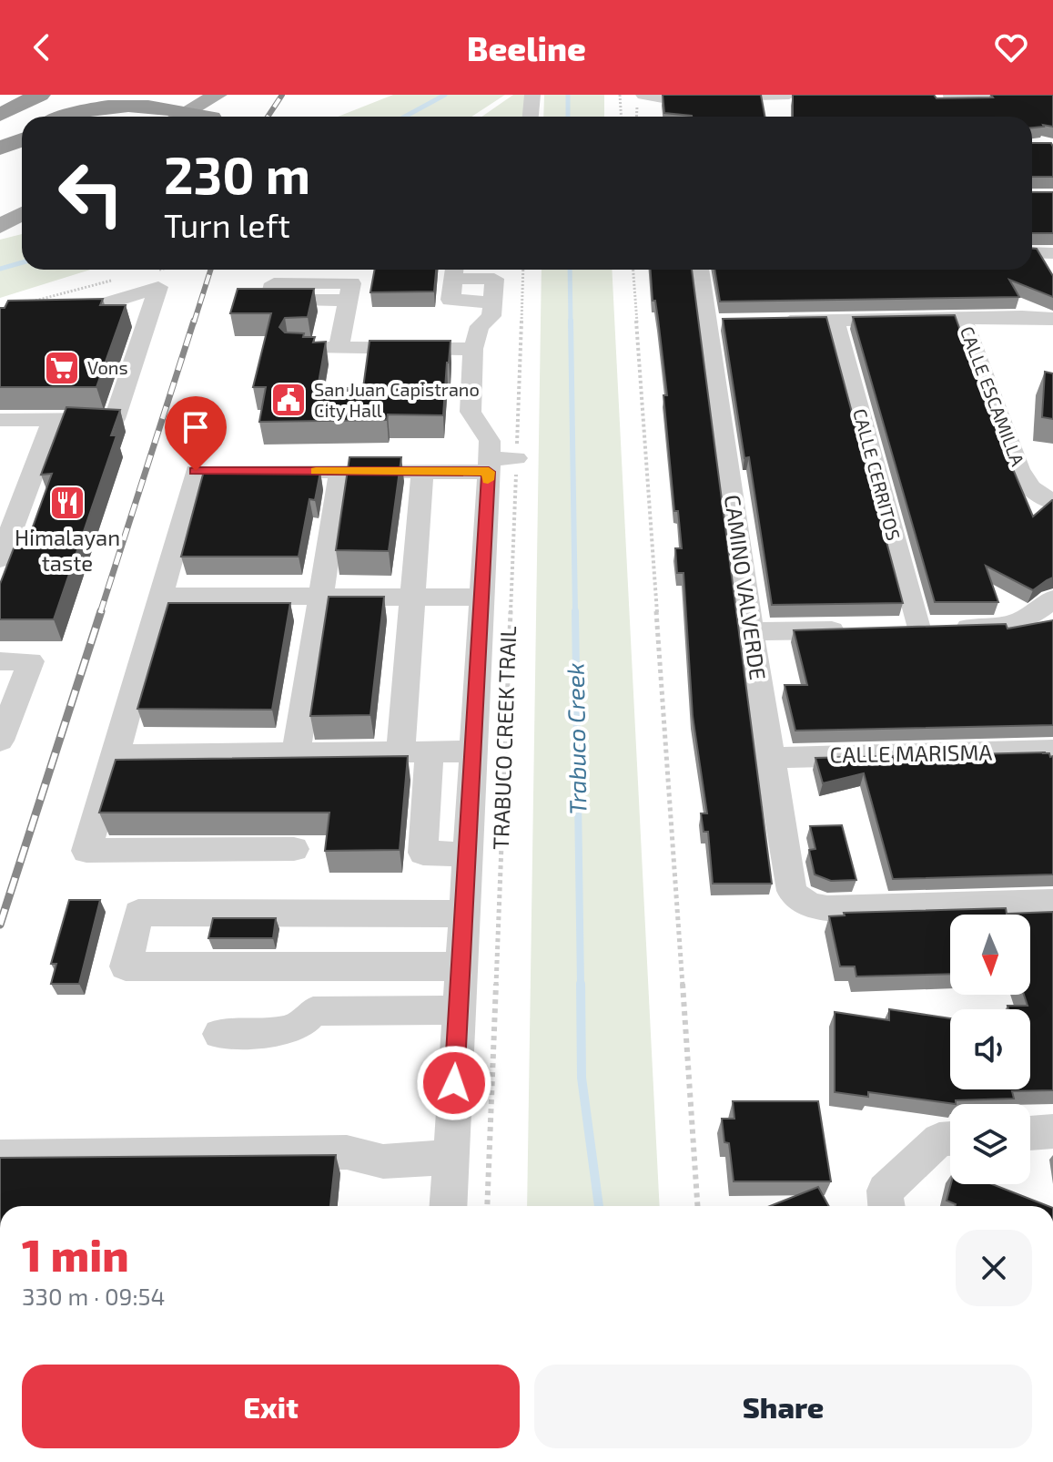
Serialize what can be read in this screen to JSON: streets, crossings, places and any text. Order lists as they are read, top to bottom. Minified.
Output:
{"streets":{"street":["CALLE ESCAMILLA","CALLE CERRITOS","CAMINO VALVERDE","CALLE MARISMA"],"path":["TRABUCO CREEK TRAIL"]},"crossings":[["CAMINO VALVERDE","CALLE MARISMA"]],"water":["Trabuco Creek"],"places":{"supermarket":["Vons"],"public building":["San Juan Capistrano City Hall"],"restaurant":["Himalayan taste"]},"north":"bottom","page":{"header":"Beeline","turn":["230 m","Turn left"],"heading":["1 min","330 m · 09:54"],"buttons":["Exit","Share"]}}
